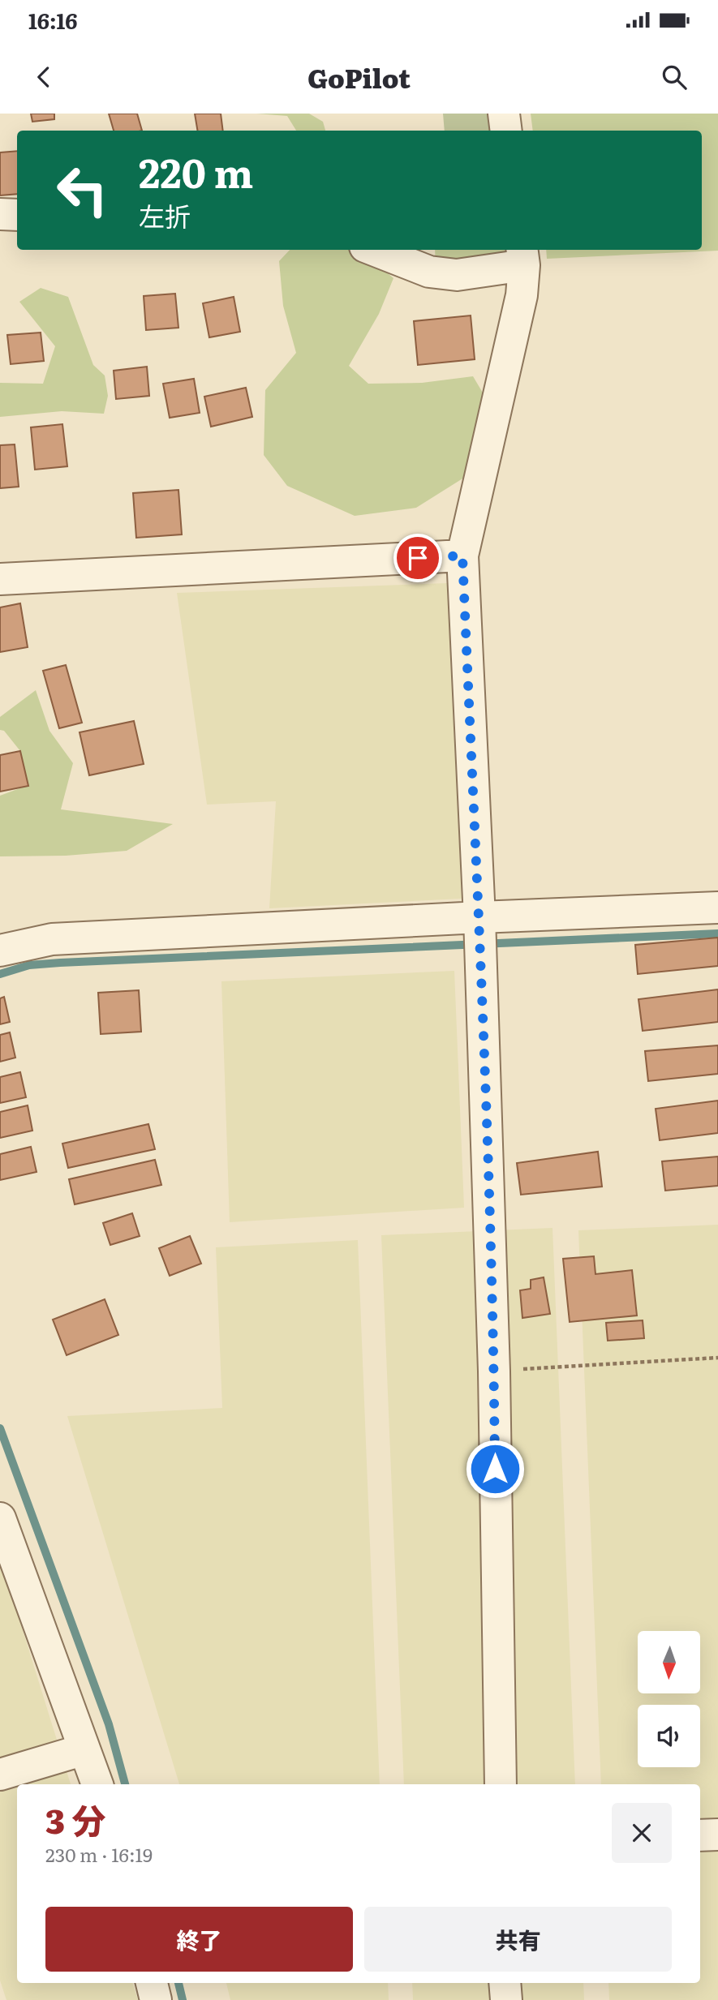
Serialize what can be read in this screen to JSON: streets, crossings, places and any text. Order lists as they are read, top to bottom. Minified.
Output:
{"north":"bottom","page":{"status":"16:16","header":"GoPilot","turn":["220 m","左折"],"heading":["3 分","230 m · 16:19"],"buttons":["終了","共有"]}}
